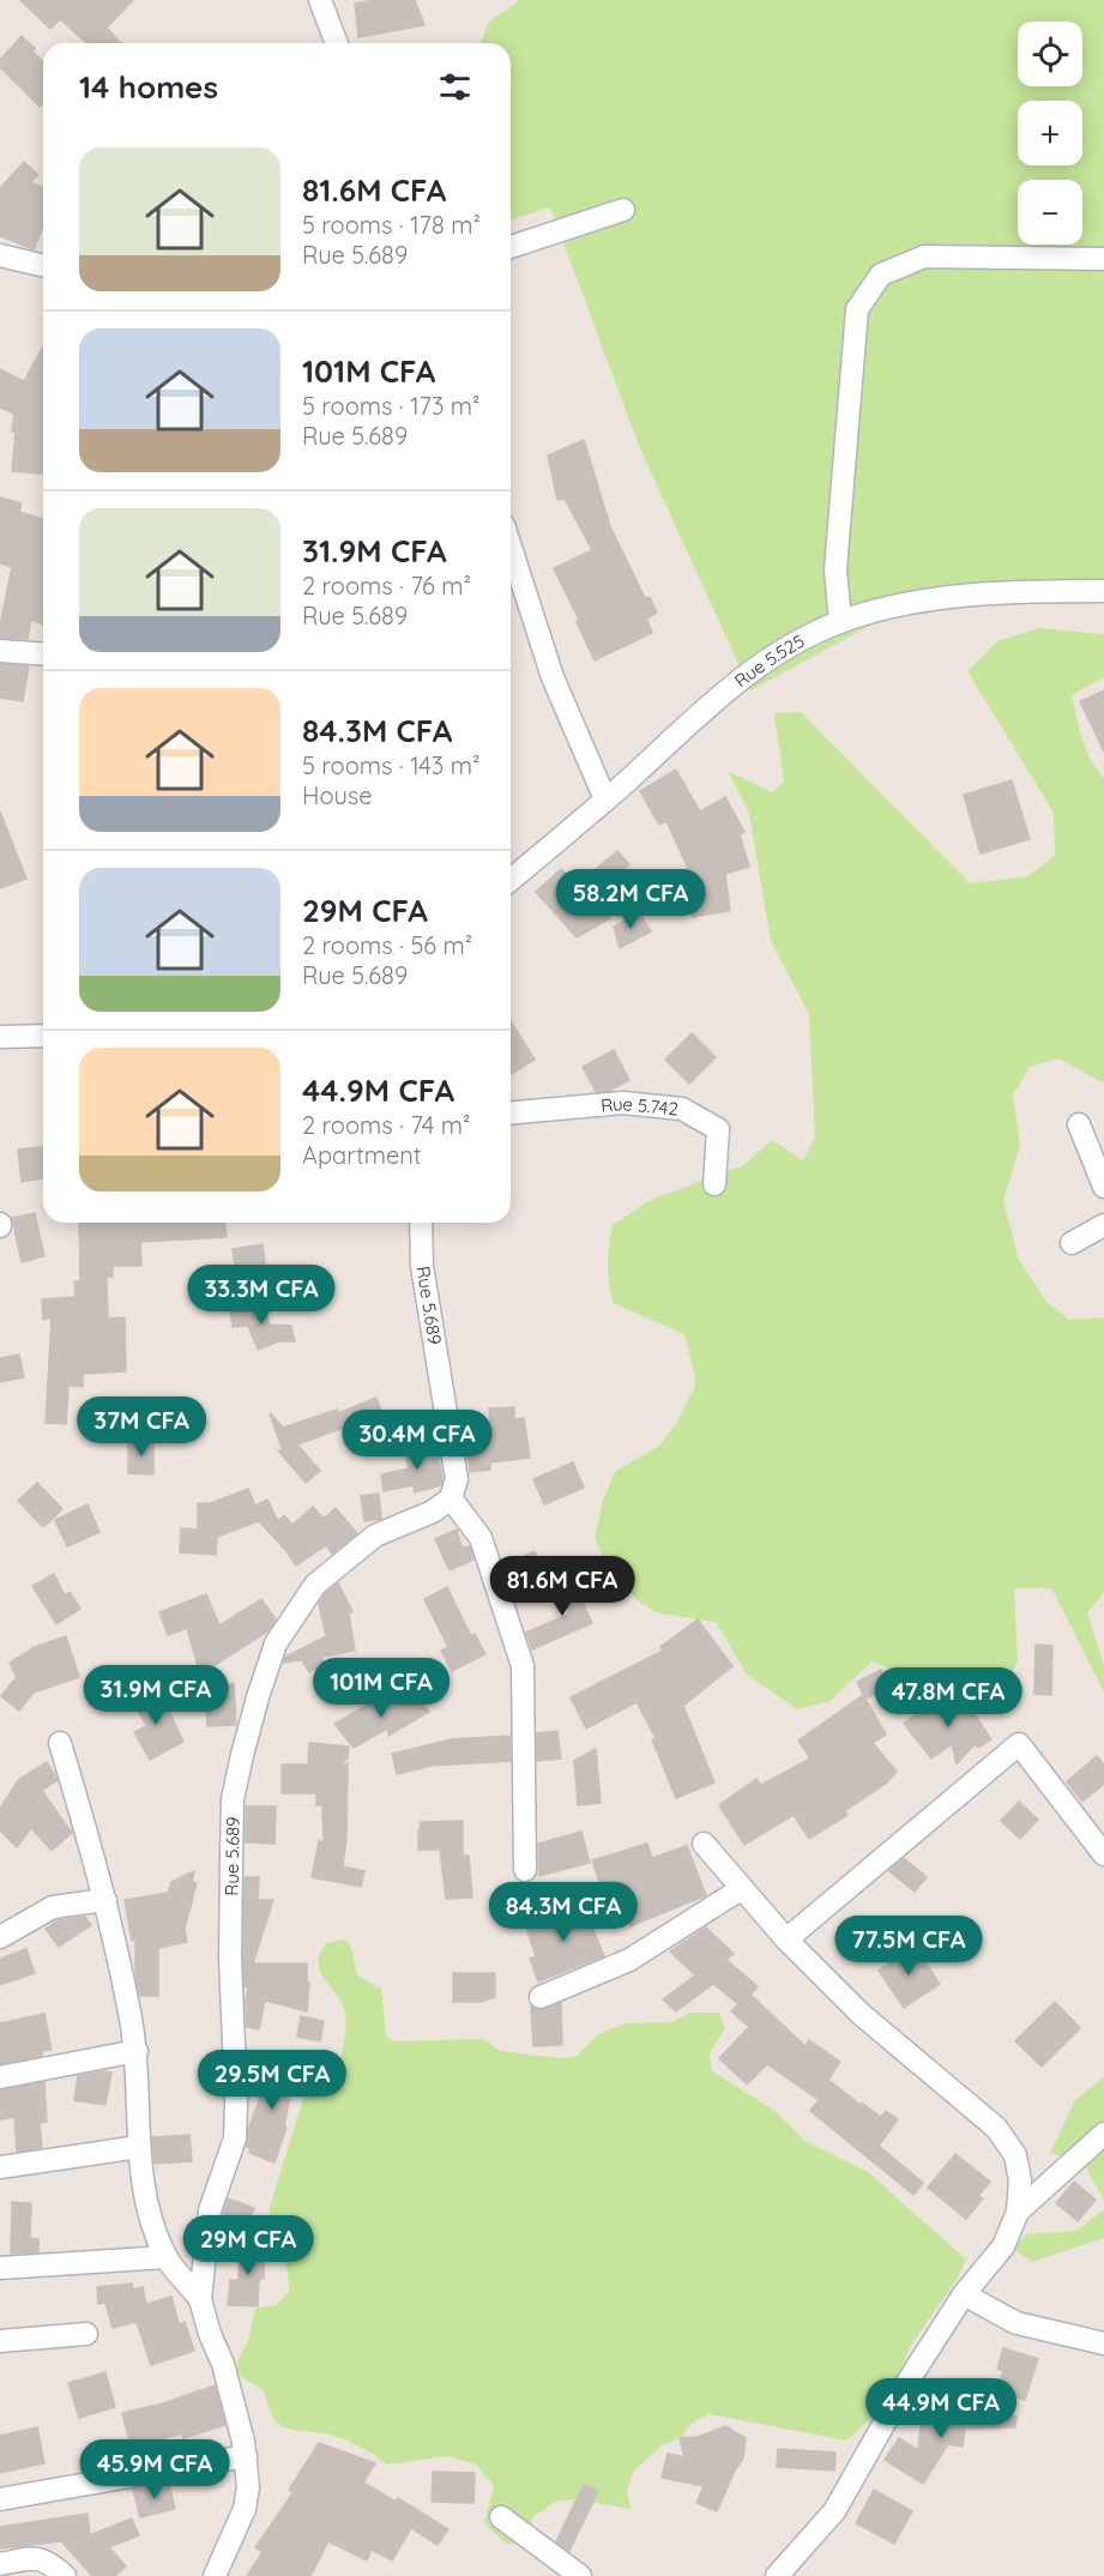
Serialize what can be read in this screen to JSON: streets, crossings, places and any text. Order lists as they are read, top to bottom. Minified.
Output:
{"streets":{"street":["Rue 5.525","Rue 5.742","Rue 5.689"]},"page":{"map_buttons":["+","−"],"heading":"14 homes","list":[{"name":"81.6M CFA","note":"5 rooms · 178 m² · Rue 5.689"},{"name":"101M CFA","note":"5 rooms · 173 m² · Rue 5.689"},{"name":"31.9M CFA","note":"2 rooms · 76 m² · Rue 5.689"},{"name":"84.3M CFA","note":"5 rooms · 143 m² · House"},{"name":"29M CFA","note":"2 rooms · 56 m² · Rue 5.689"},{"name":"44.9M CFA","note":"2 rooms · 74 m² · Apartment"}],"price":["58.2M CFA","33.3M CFA","37M CFA","30.4M CFA","81.6M CFA","101M CFA","31.9M CFA","47.8M CFA","84.3M CFA","77.5M CFA","29.5M CFA","29M CFA","44.9M CFA","45.9M CFA"]}}
